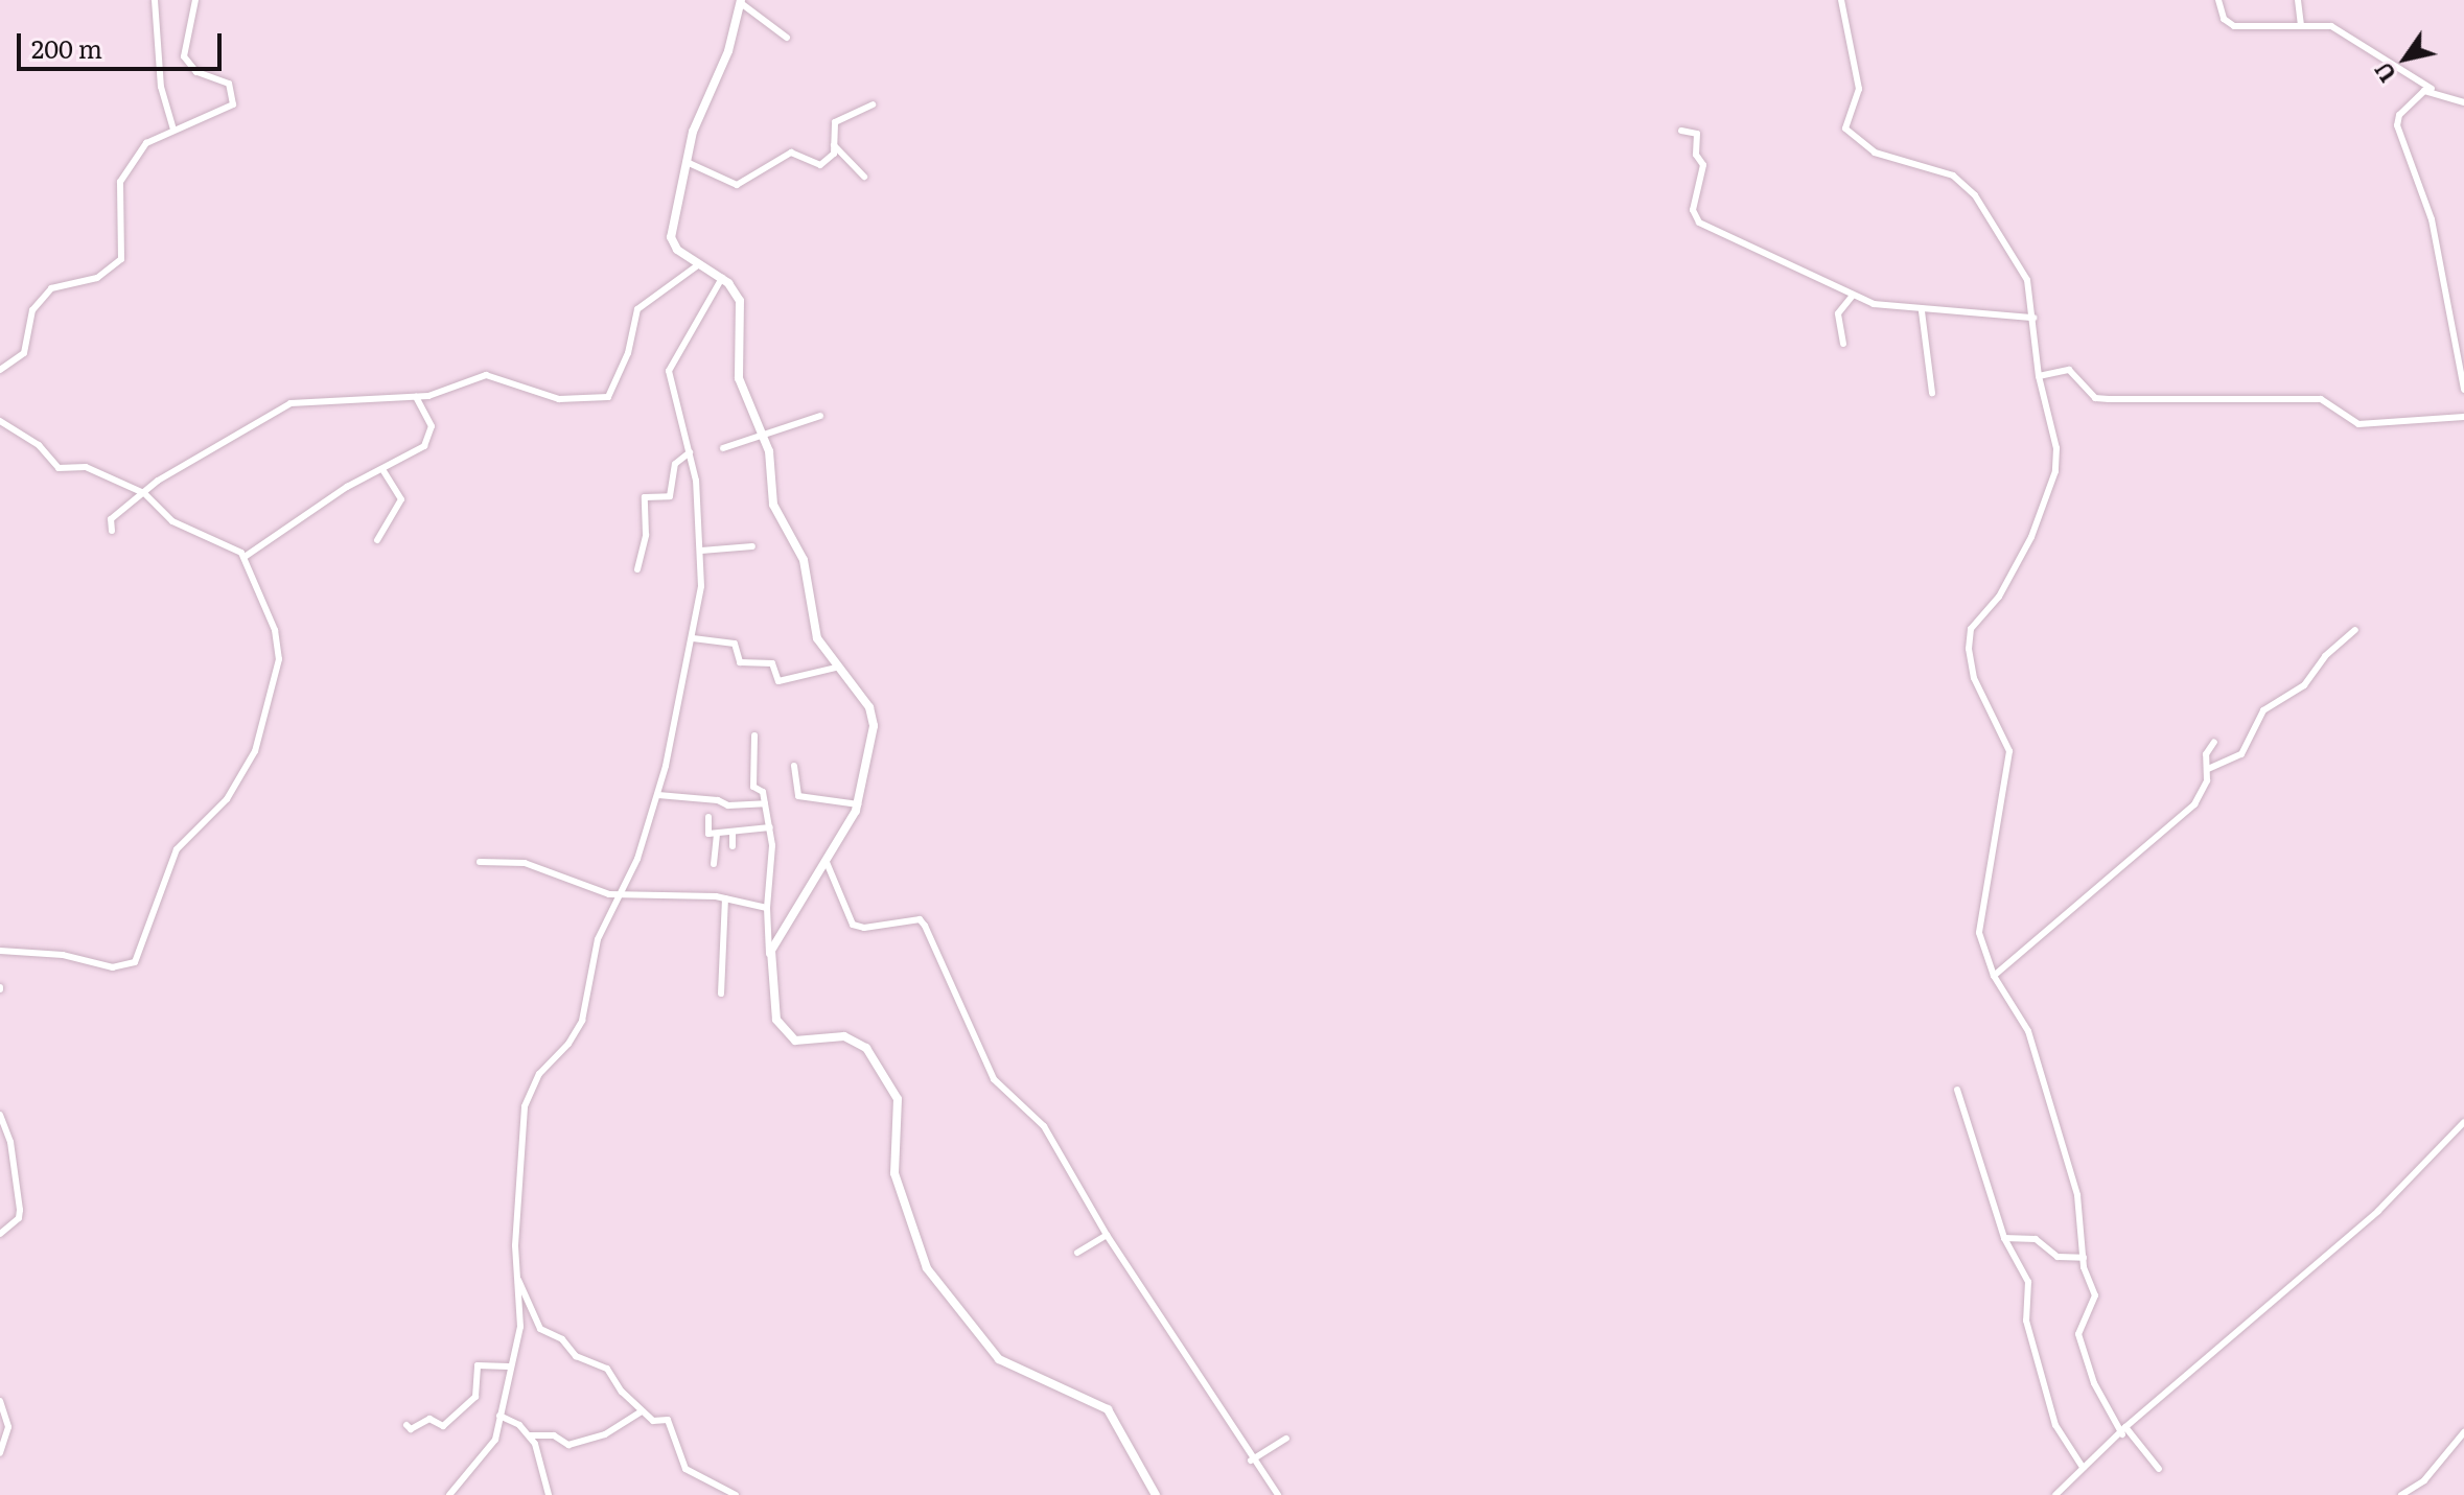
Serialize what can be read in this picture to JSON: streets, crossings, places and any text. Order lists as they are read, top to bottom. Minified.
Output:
{"scale_bar":"200 m","north":"bottom left"}
